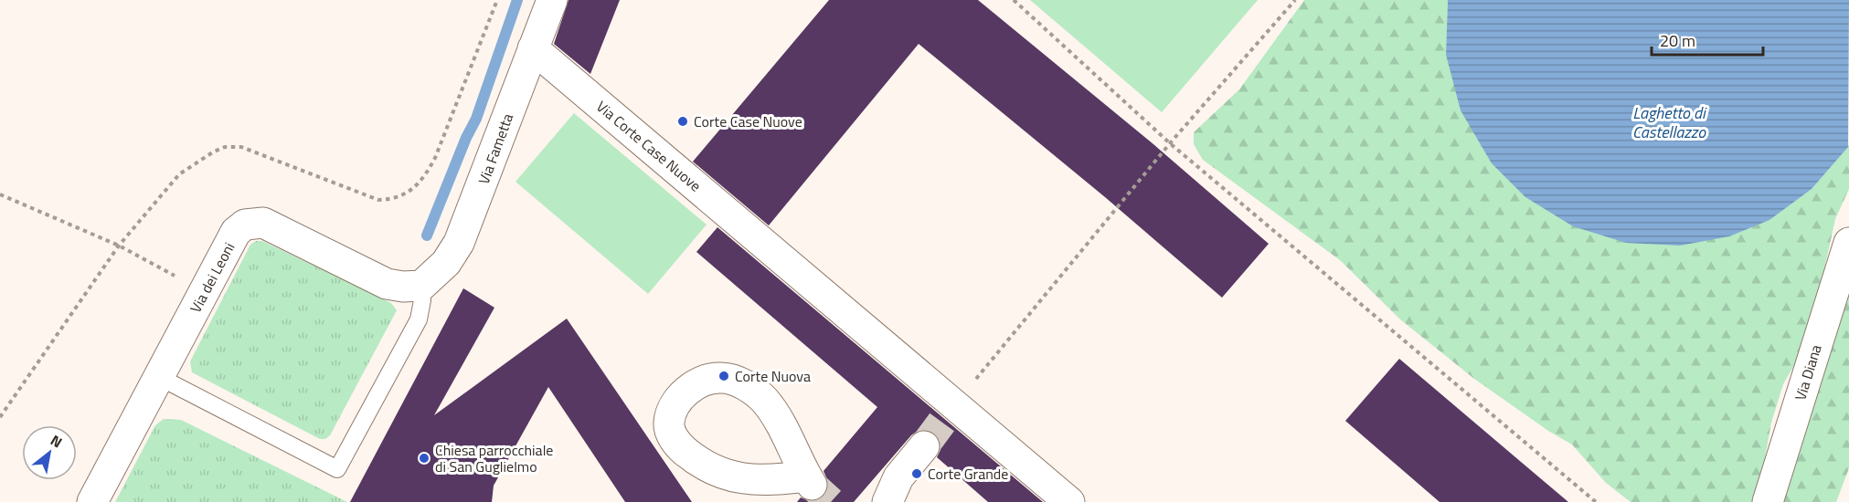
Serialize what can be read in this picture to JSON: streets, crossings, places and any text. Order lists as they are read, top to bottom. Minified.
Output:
{"streets":{"street":["Via Corte Case Nuove","Via Fametta","Via dei Leoni","Via Diana"]},"crossings":[["Via Corte Case Nuove","Via Fametta"],["Via Fametta","Via dei Leoni"]],"water":["Laghetto di Castellazzo"],"places":["Corte Case Nuove","Corte Nuova","Chiesa parrocchiale di San Guglielmo","Corte Grande"],"scale_bar":"20 m","north":"top right"}
